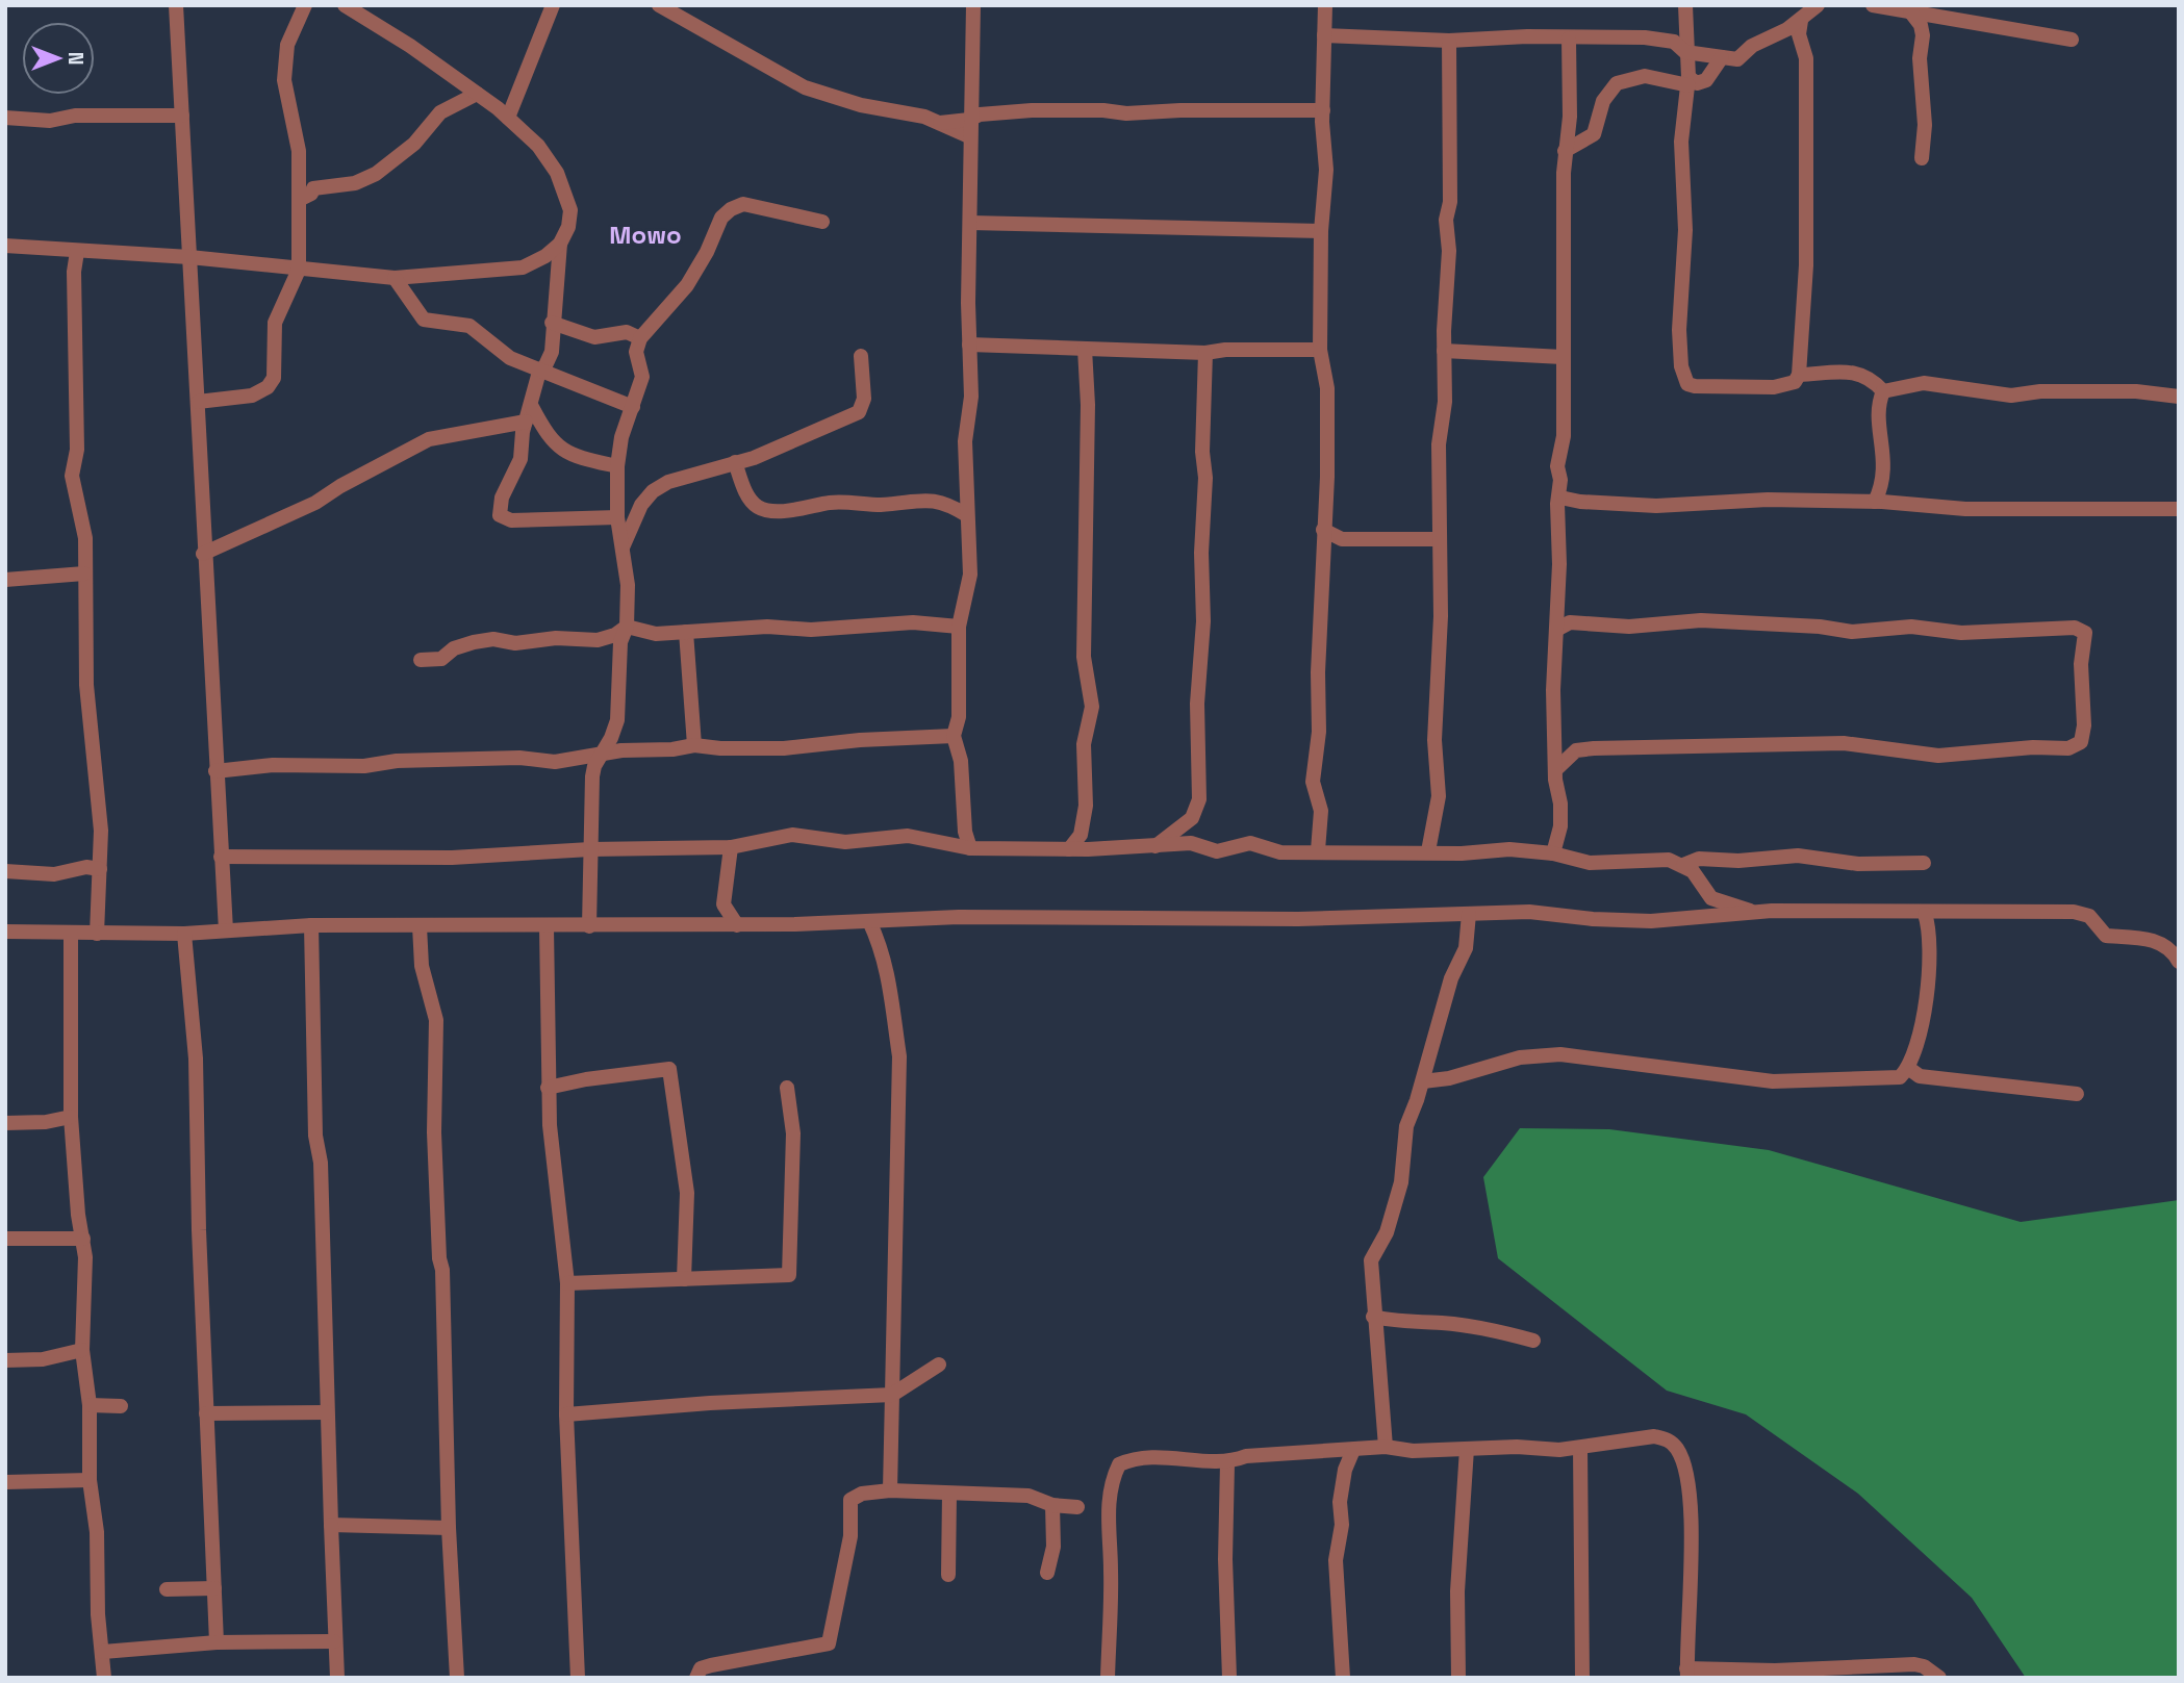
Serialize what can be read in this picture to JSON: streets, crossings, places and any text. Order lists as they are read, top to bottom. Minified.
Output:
{"districts":["Mowo"],"north":"right"}
